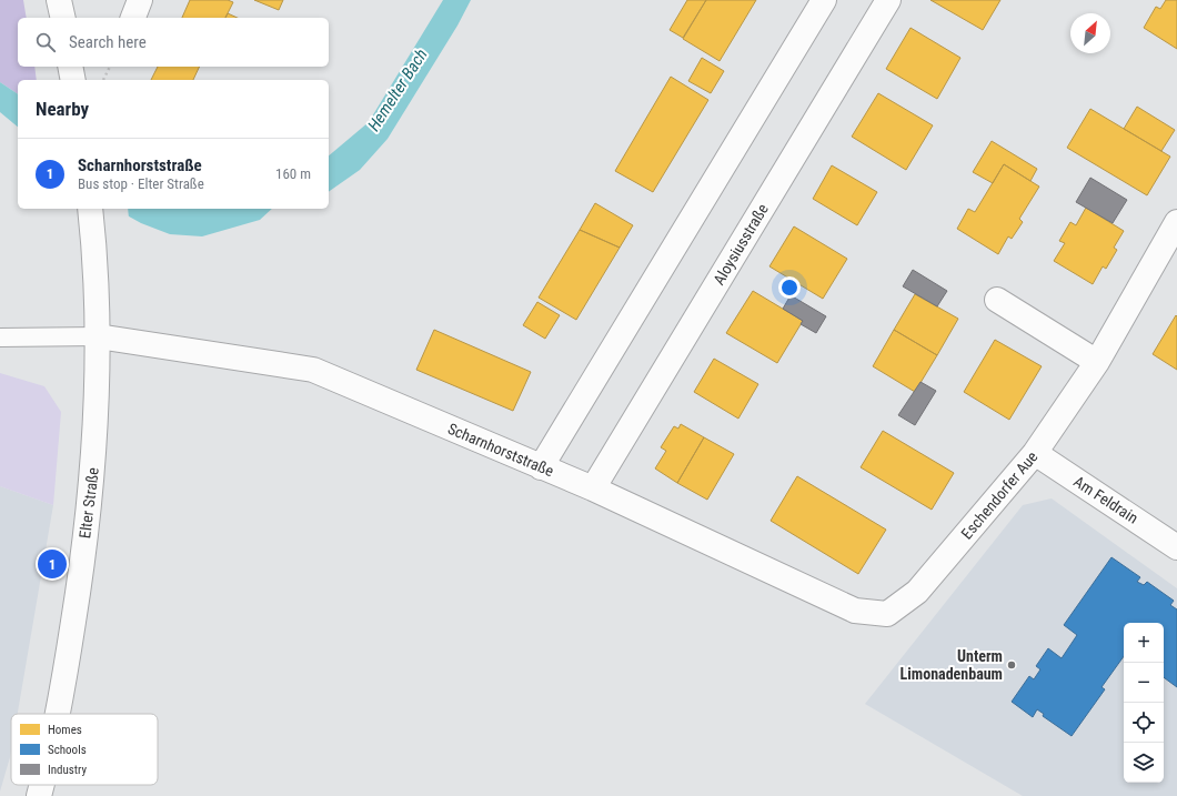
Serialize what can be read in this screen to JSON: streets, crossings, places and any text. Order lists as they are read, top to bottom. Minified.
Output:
{"streets":{"street":["Aloysiusstraße","Scharnhorststraße","Eschendorfer Aue","Am Feldrain","Elter Straße"]},"crossings":[["Aloysiusstraße","Scharnhorststraße"],["Scharnhorststraße","Eschendorfer Aue"],["Scharnhorststraße","Elter Straße"],["Eschendorfer Aue","Am Feldrain"]],"water":["Hemelter Bach"],"places":["Unterm Limonadenbaum"],"legend":["Homes","Schools","Industry"],"north":"top right","page":{"search":"Search here","heading":"Nearby","list":[{"mark":"1","name":"Scharnhorststraße","note":"Bus stop · Elter Straße","value":"160 m"}],"pins":"1","map_buttons":["+","−"]}}
